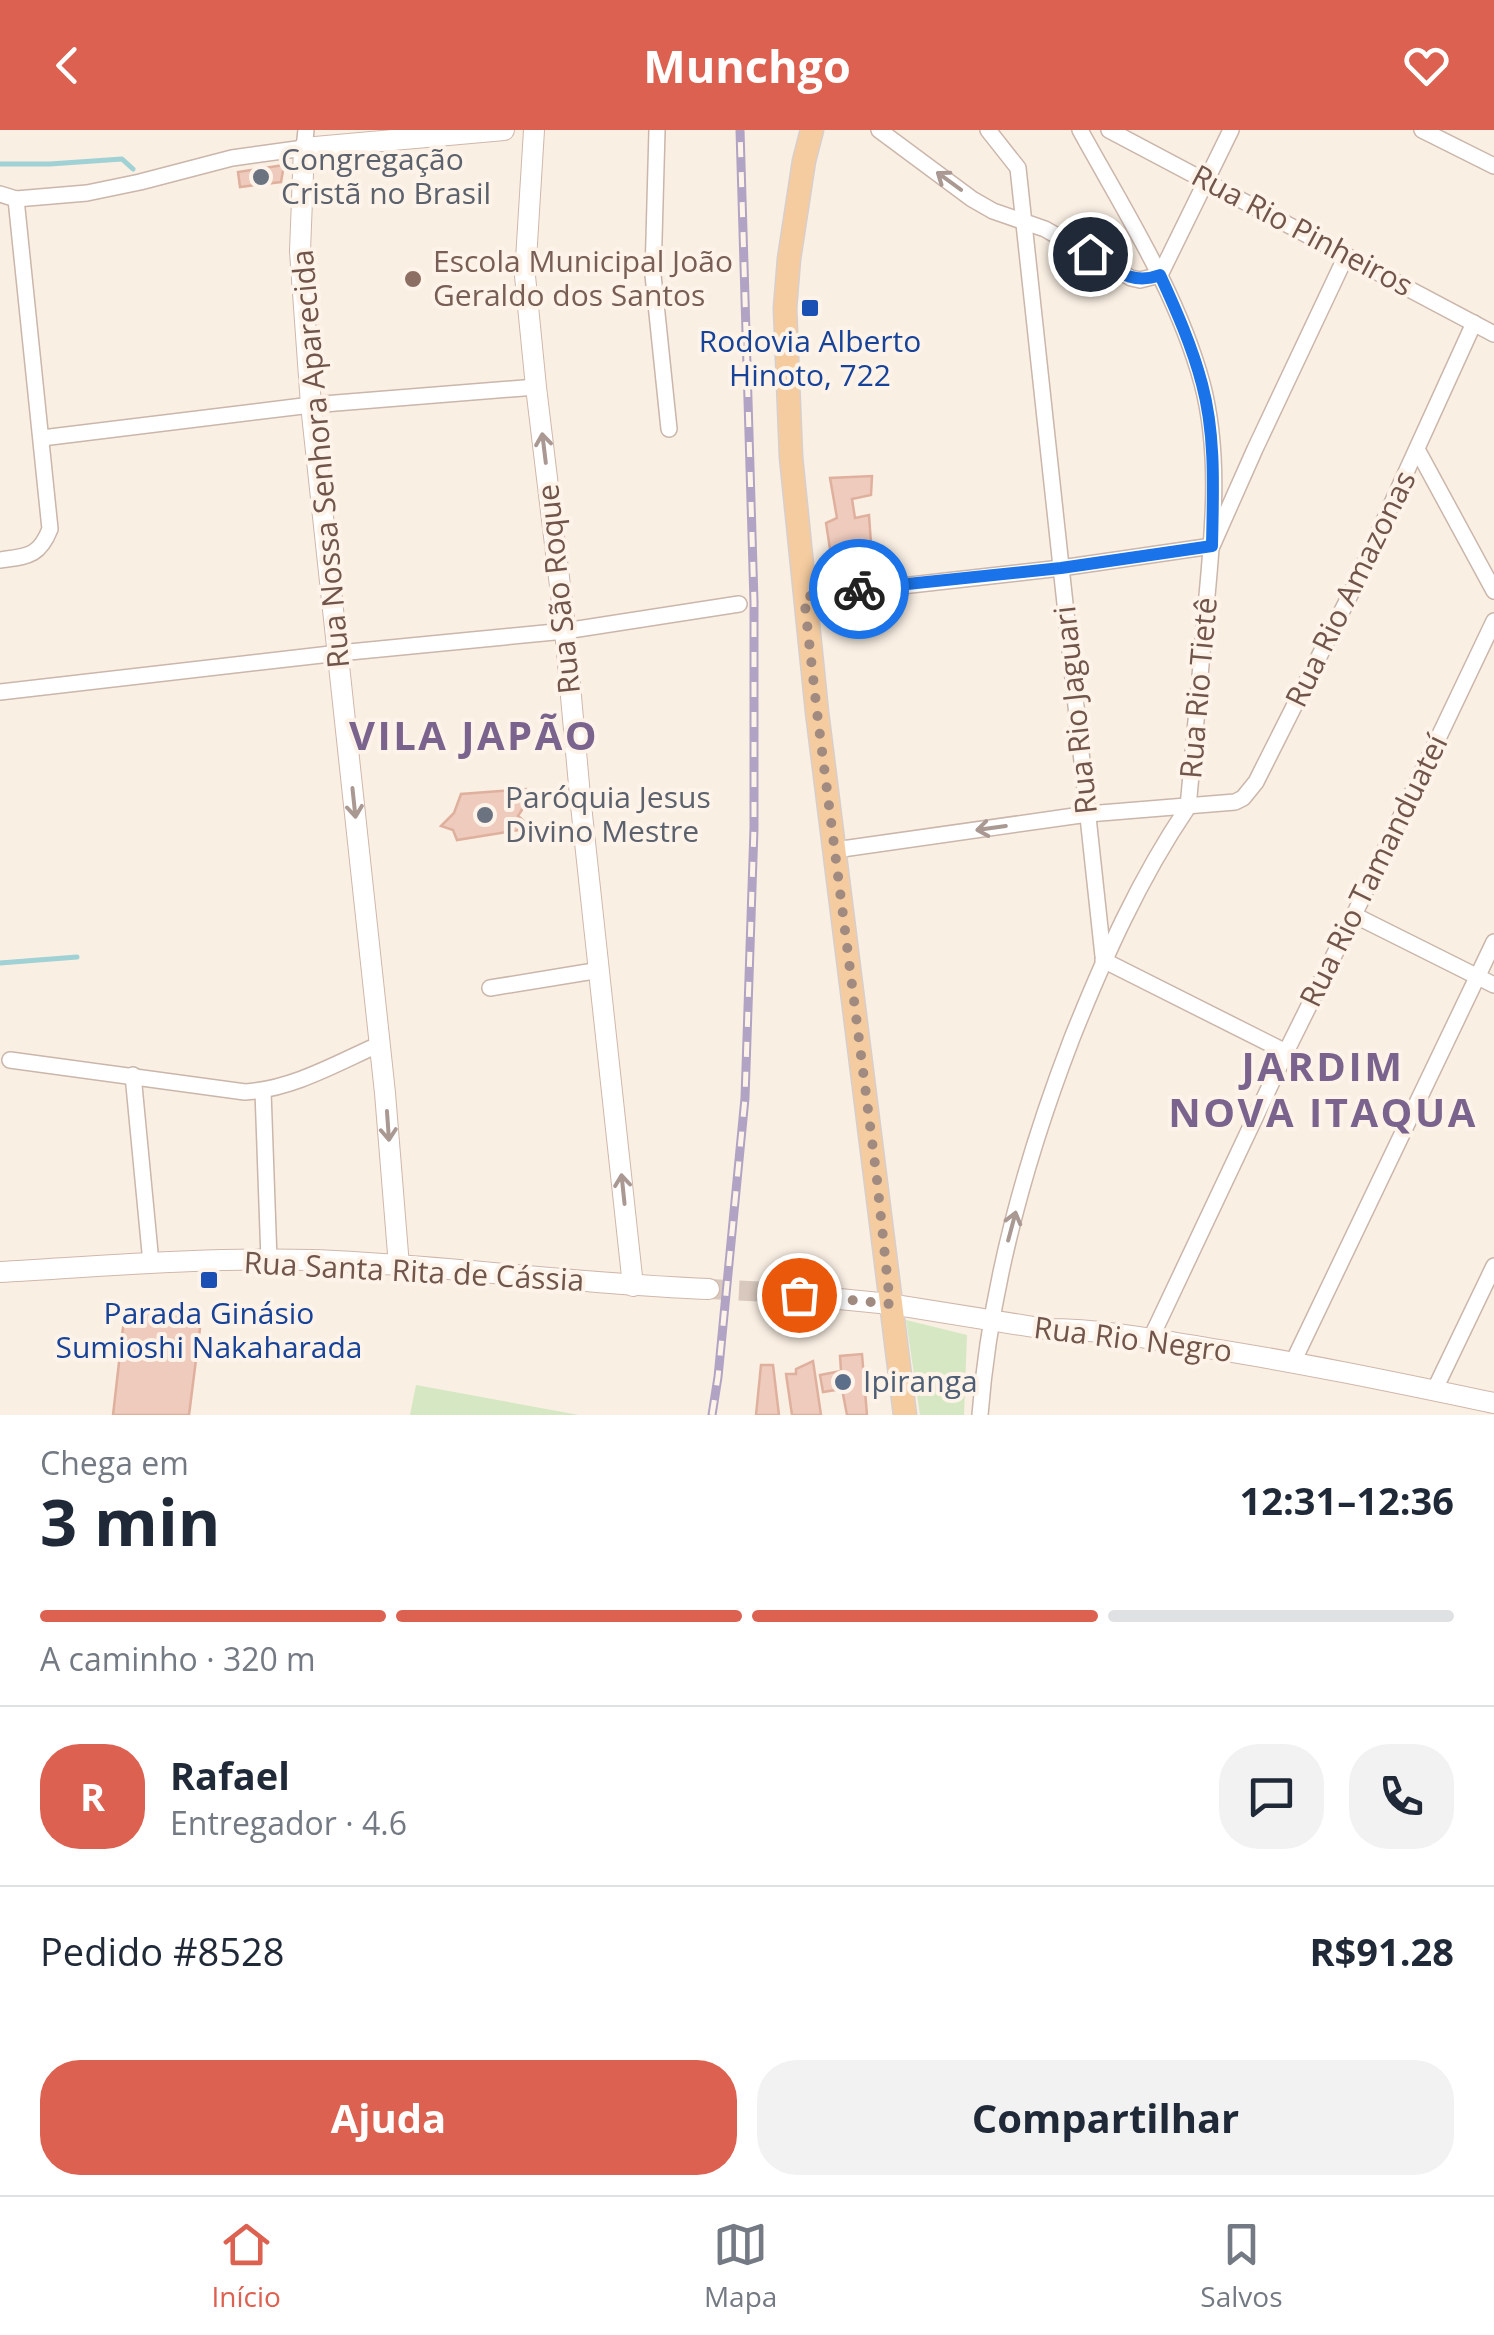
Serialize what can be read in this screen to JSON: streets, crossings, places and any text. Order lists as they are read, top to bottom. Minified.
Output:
{"streets":{"street":["Rua Rio Pinheiros","Rua Nossa Senhora Aparecida","Rua São Roque","Rua Rio Amazonas","Rua Rio Tietê","Rua Rio Jaguari","Rua Rio Tamanduateí","Rua Santa Rita de Cássia","Rua Rio Negro"]},"crossings":[["Rua Rio Pinheiros","Rua Rio Amazonas"],["Rua Nossa Senhora Aparecida","Rua Santa Rita de Cássia"],["Rua São Roque","Rua Santa Rita de Cássia"],["Rua Rio Amazonas","Rua Rio Tietê"],["Rua Rio Amazonas","Rua Rio Jaguari"],["Rua Rio Tietê","Rua Rio Jaguari"],["Rua Rio Tietê","Rua Rio Negro"],["Rua Rio Tamanduateí","Rua Rio Negro"]],"one_way":["Rua Nossa Senhora Aparecida","Rua São Roque"],"districts":["VILA JAPÃO","JARDIM NOVA ITAQUA"],"places":{"other":["Congregação Cristã no Brasil","Escola Municipal João Geraldo dos Santos","Paróquia Jesus Divino Mestre","Ipiranga"],"transit":["Rodovia Alberto Hinoto, 722","Parada Ginásio Sumioshi Nakaharada"]},"page":{"header":"Munchgo","heading":["3 min","Chega em","12:31–12:36"],"panel":["Rafael","Entregador · 4.6","Pedido #8528","R$91.28"],"bar":"A caminho · 320 m","round":"R","buttons":["Ajuda","Compartilhar"],"tabs":["Início","Mapa","Salvos"]}}
